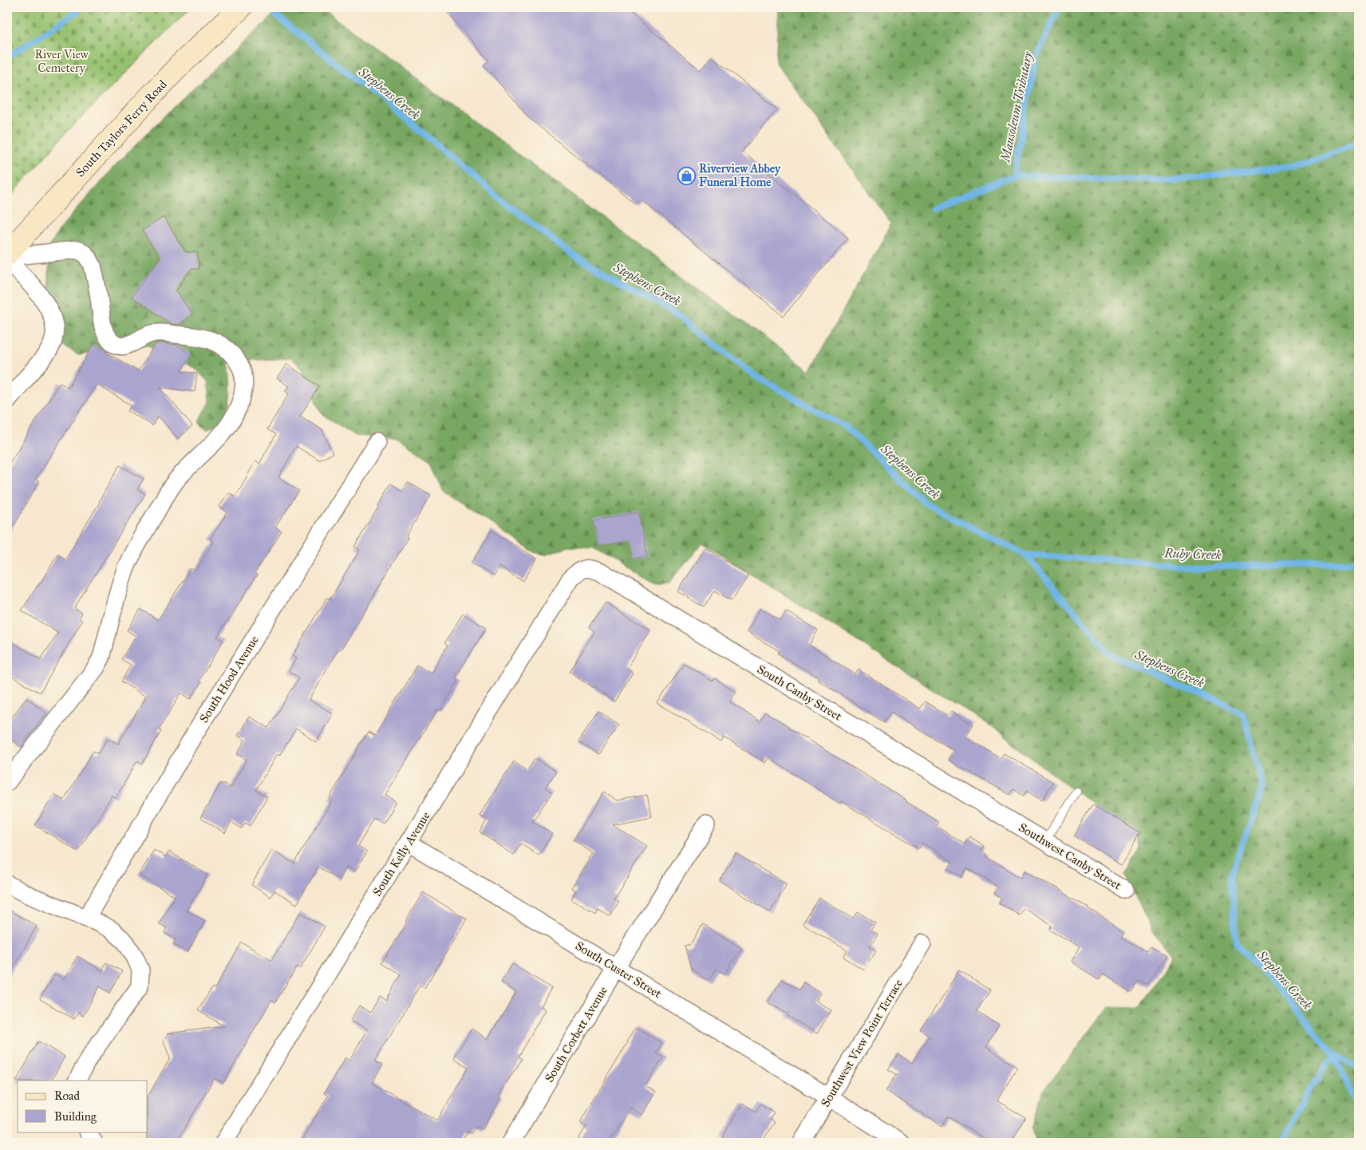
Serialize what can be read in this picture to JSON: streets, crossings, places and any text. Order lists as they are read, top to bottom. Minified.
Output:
{"streets":{"main road":["South Taylors Ferry Road"],"street":["South Hood Avenue","South Canby Street","South Kelly Avenue","Southwest Canby Street","South Custer Street","South Corbett Avenue","Southwest View Point Terrace"]},"crossings":[["South Canby Street","South Kelly Avenue"],["South Canby Street","Southwest Canby Street"],["South Kelly Avenue","South Custer Street"],["South Custer Street","South Corbett Avenue"],["South Custer Street","Southwest View Point Terrace"]],"water":["Stephens Creek","Mausoleum Tributary","Ruby Creek"],"parks":["River View Cemetery"],"places":{"shop":["Riverview Abbey Funeral Home"]},"legend":["Road","Building"]}
